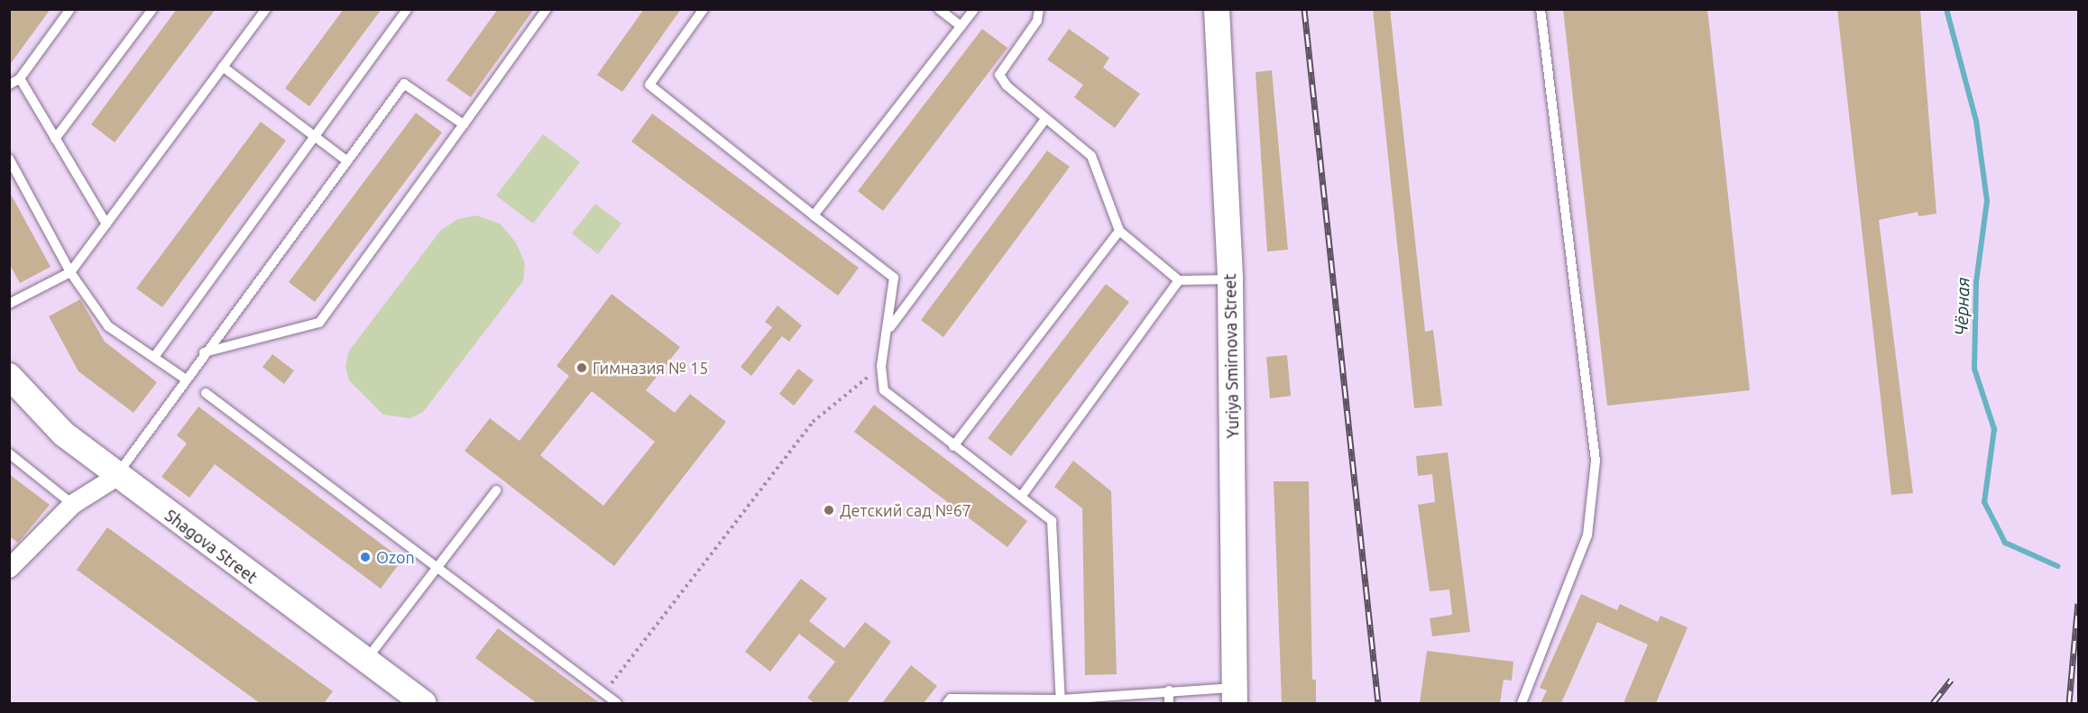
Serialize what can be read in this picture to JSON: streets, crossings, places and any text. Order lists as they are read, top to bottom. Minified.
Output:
{"streets":{"main road":["Yuriya Smirnova Street","Shagova Street"]},"water":["Чёрная"],"places":["Гимназия № 15","Детский сад №67","Ozon"]}
